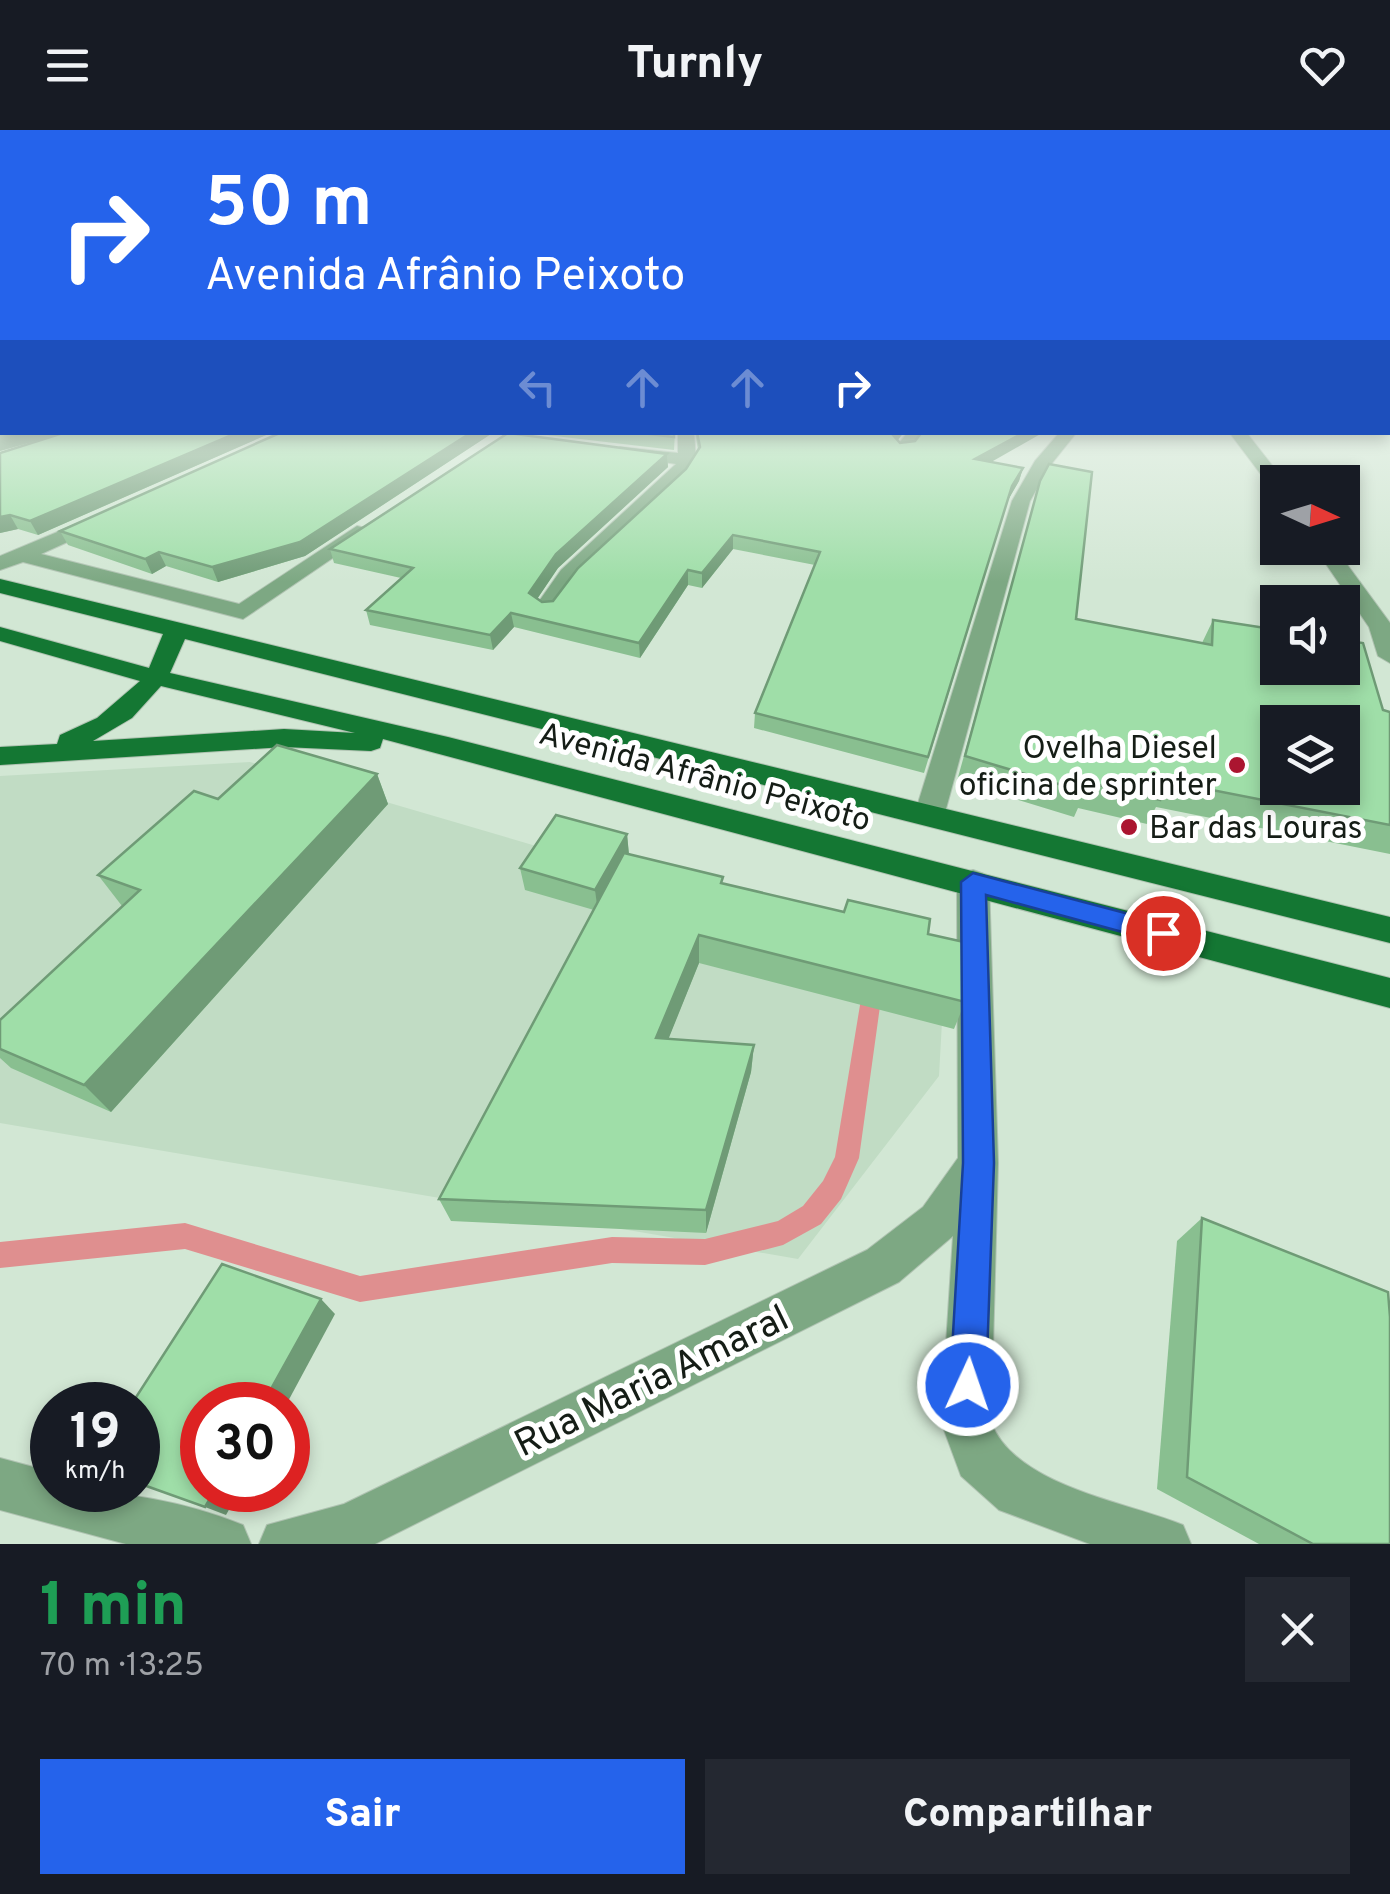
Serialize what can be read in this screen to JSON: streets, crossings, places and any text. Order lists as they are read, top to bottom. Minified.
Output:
{"streets":{"main road":["Avenida Afrânio Peixoto"],"street":["Rua Maria Amaral"]},"places":["Ovelha Diesel oficina de sprinter","Bar das Louras"],"north":"right","page":{"header":"Turnly","turn":["50 m","Avenida Afrânio Peixoto"],"speed":"19 km/h","limit":"30","heading":["1 min","70 m · 13:25"],"buttons":["Sair","Compartilhar"]}}
